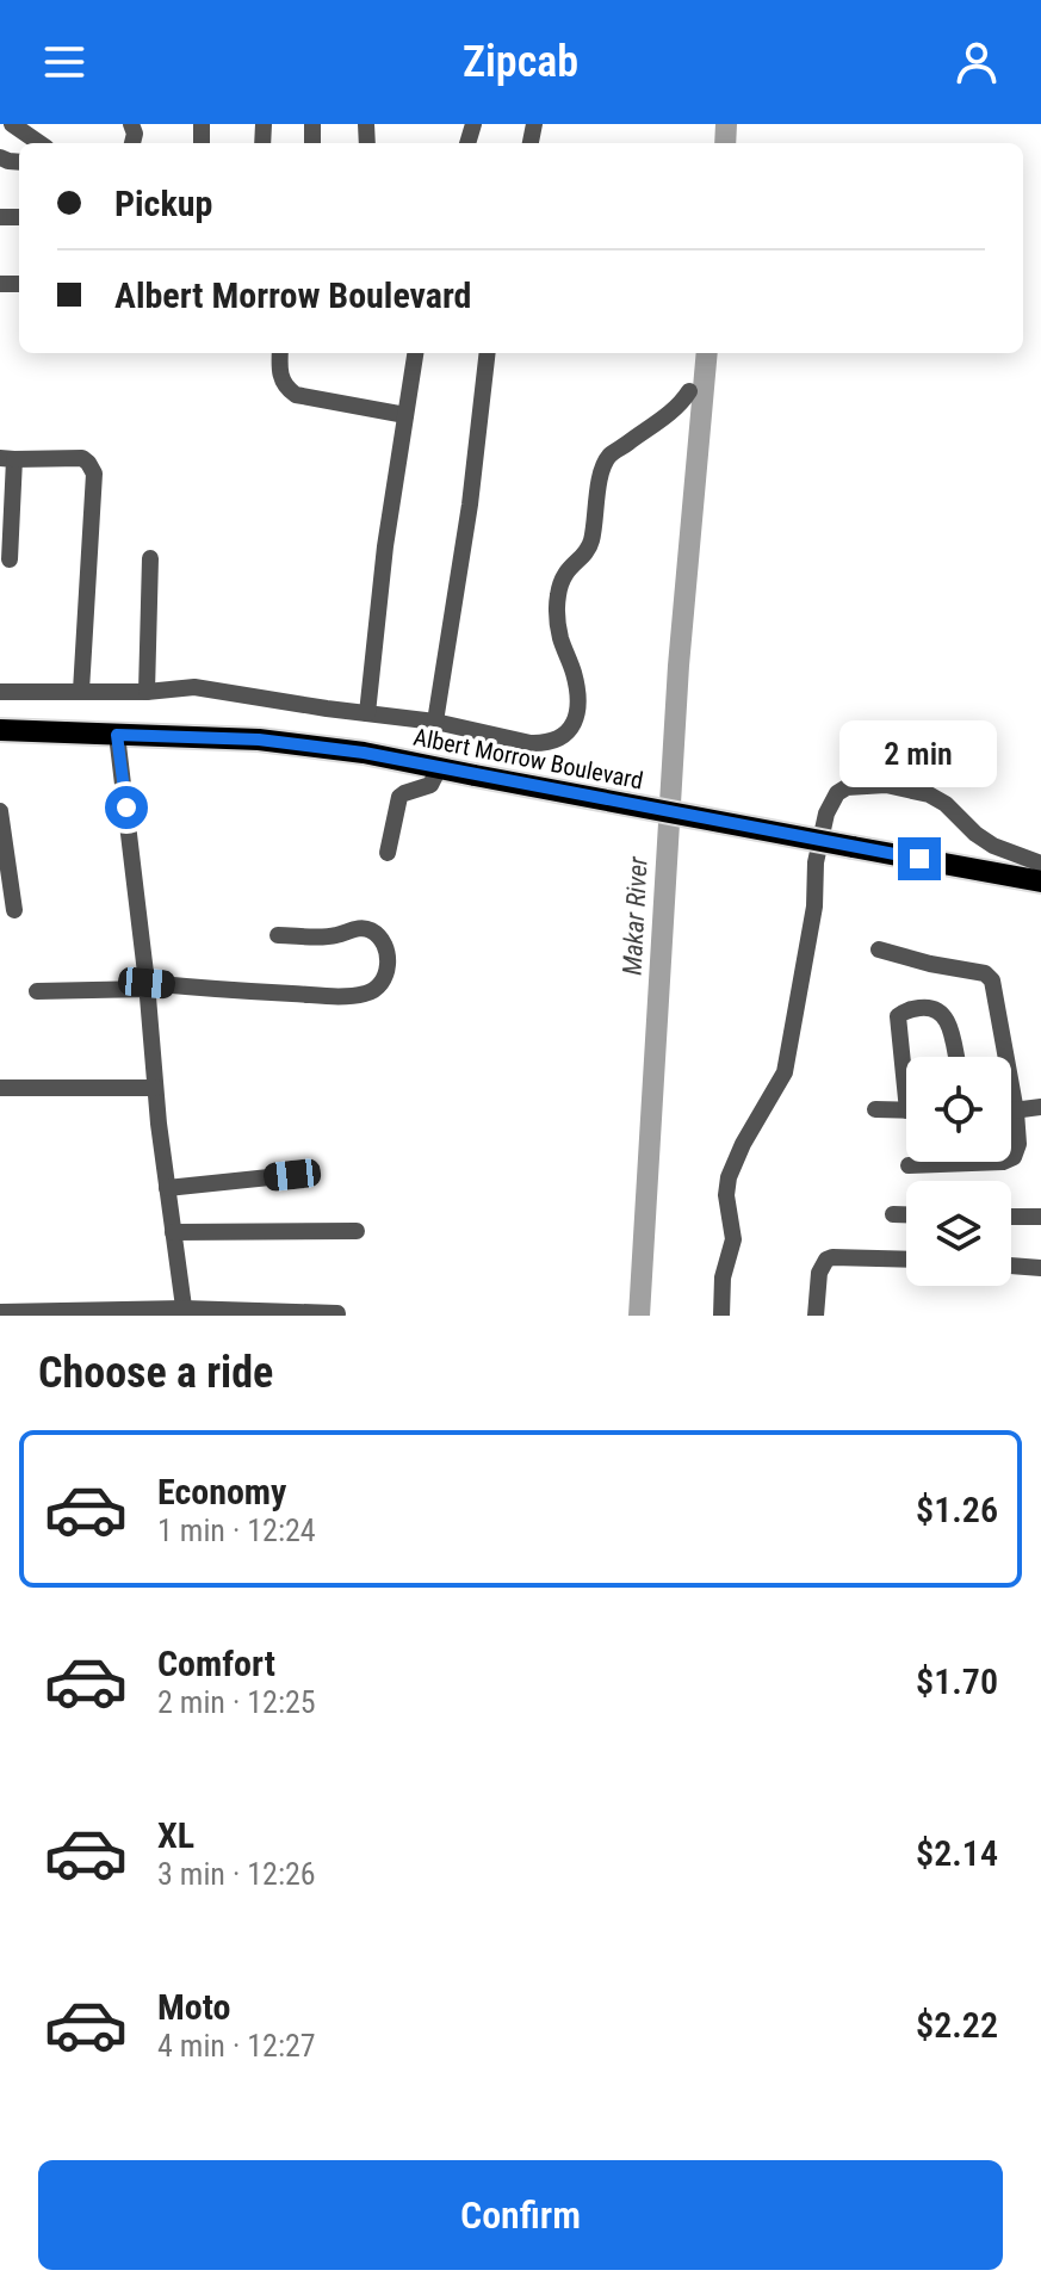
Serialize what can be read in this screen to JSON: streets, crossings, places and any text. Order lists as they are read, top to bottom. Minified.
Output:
{"streets":{"main road":["Albert Morrow Boulevard"]},"water":["Makar River"],"page":{"header":"Zipcab","banner":["Pickup","Albert Morrow Boulevard"],"bubble":"2 min","heading":"Choose a ride","list":[{"name":"Economy","note":"1 min · 12:24","value":"$1.26"},{"name":"Comfort","note":"2 min · 12:25","value":"$1.70"},{"name":"XL","note":"3 min · 12:26","value":"$2.14"},{"name":"Moto","note":"4 min · 12:27","value":"$2.22"}],"buttons":"Confirm"}}
